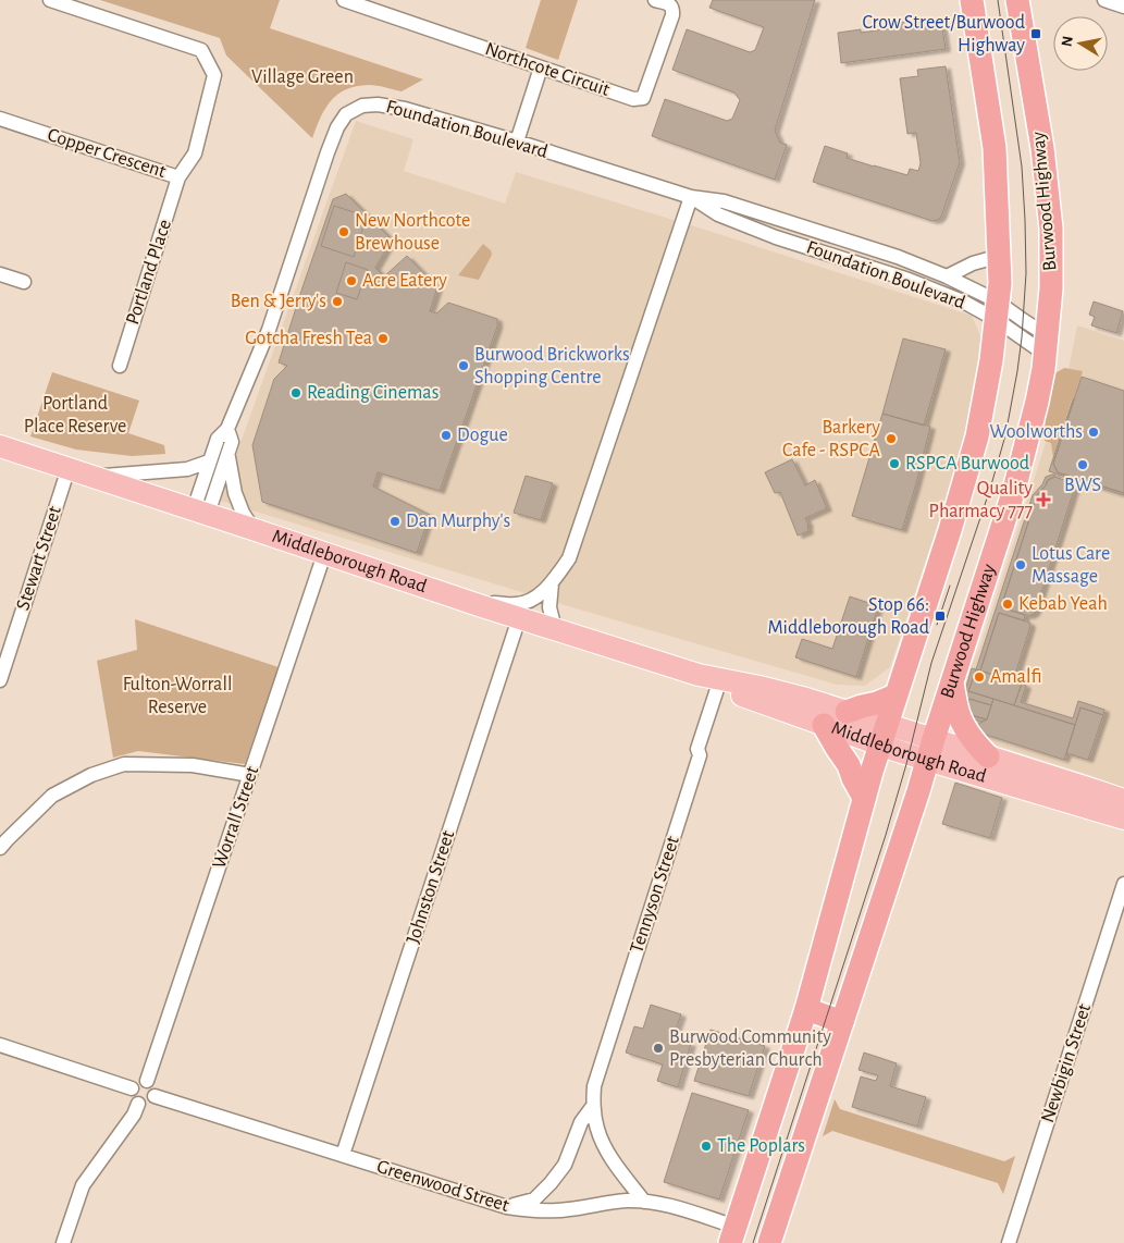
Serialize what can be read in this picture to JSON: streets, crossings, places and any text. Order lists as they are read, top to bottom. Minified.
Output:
{"streets":{"highway":["Burwood Highway"],"main road":["Middleborough Road"],"street":["Northcote Circuit","Foundation Boulevard","Copper Crescent","Portland Place","Stewart Street","Worrall Street","Johnston Street","Tennyson Street","Newbigin Street","Greenwood Street"]},"crossings":[["Foundation Boulevard","Burwood Highway"],["Foundation Boulevard","Middleborough Road"],["Copper Crescent","Portland Place"],["Burwood Highway","Middleborough Road"],["Stewart Street","Middleborough Road"],["Middleborough Road","Worrall Street"],["Middleborough Road","Johnston Street"],["Middleborough Road","Tennyson Street"],["Worrall Street","Greenwood Street"],["Johnston Street","Greenwood Street"],["Tennyson Street","Greenwood Street"]],"parks":["Village Green","Portland Place Reserve","Fulton-Worrall Reserve"],"places":{"transit":["Crow Street/Burwood Highway","Stop 66: Middleborough Road"],"other":["New Northcote Brewhouse","Acre Eatery","Ben & Jerry's","Gotcha Fresh Tea","Burwood Brickworks Shopping Centre","Reading Cinemas","Woolworths","Dogue","Barkery Cafe - RSPCA","RSPCA Burwood","BWS","Dan Murphy's","Lotus Care Massage","Kebab Yeah","Amalfi","Burwood Community Presbyterian Church","The Poplars"],"health":["Quality Pharmacy 777"]},"north":"left"}
